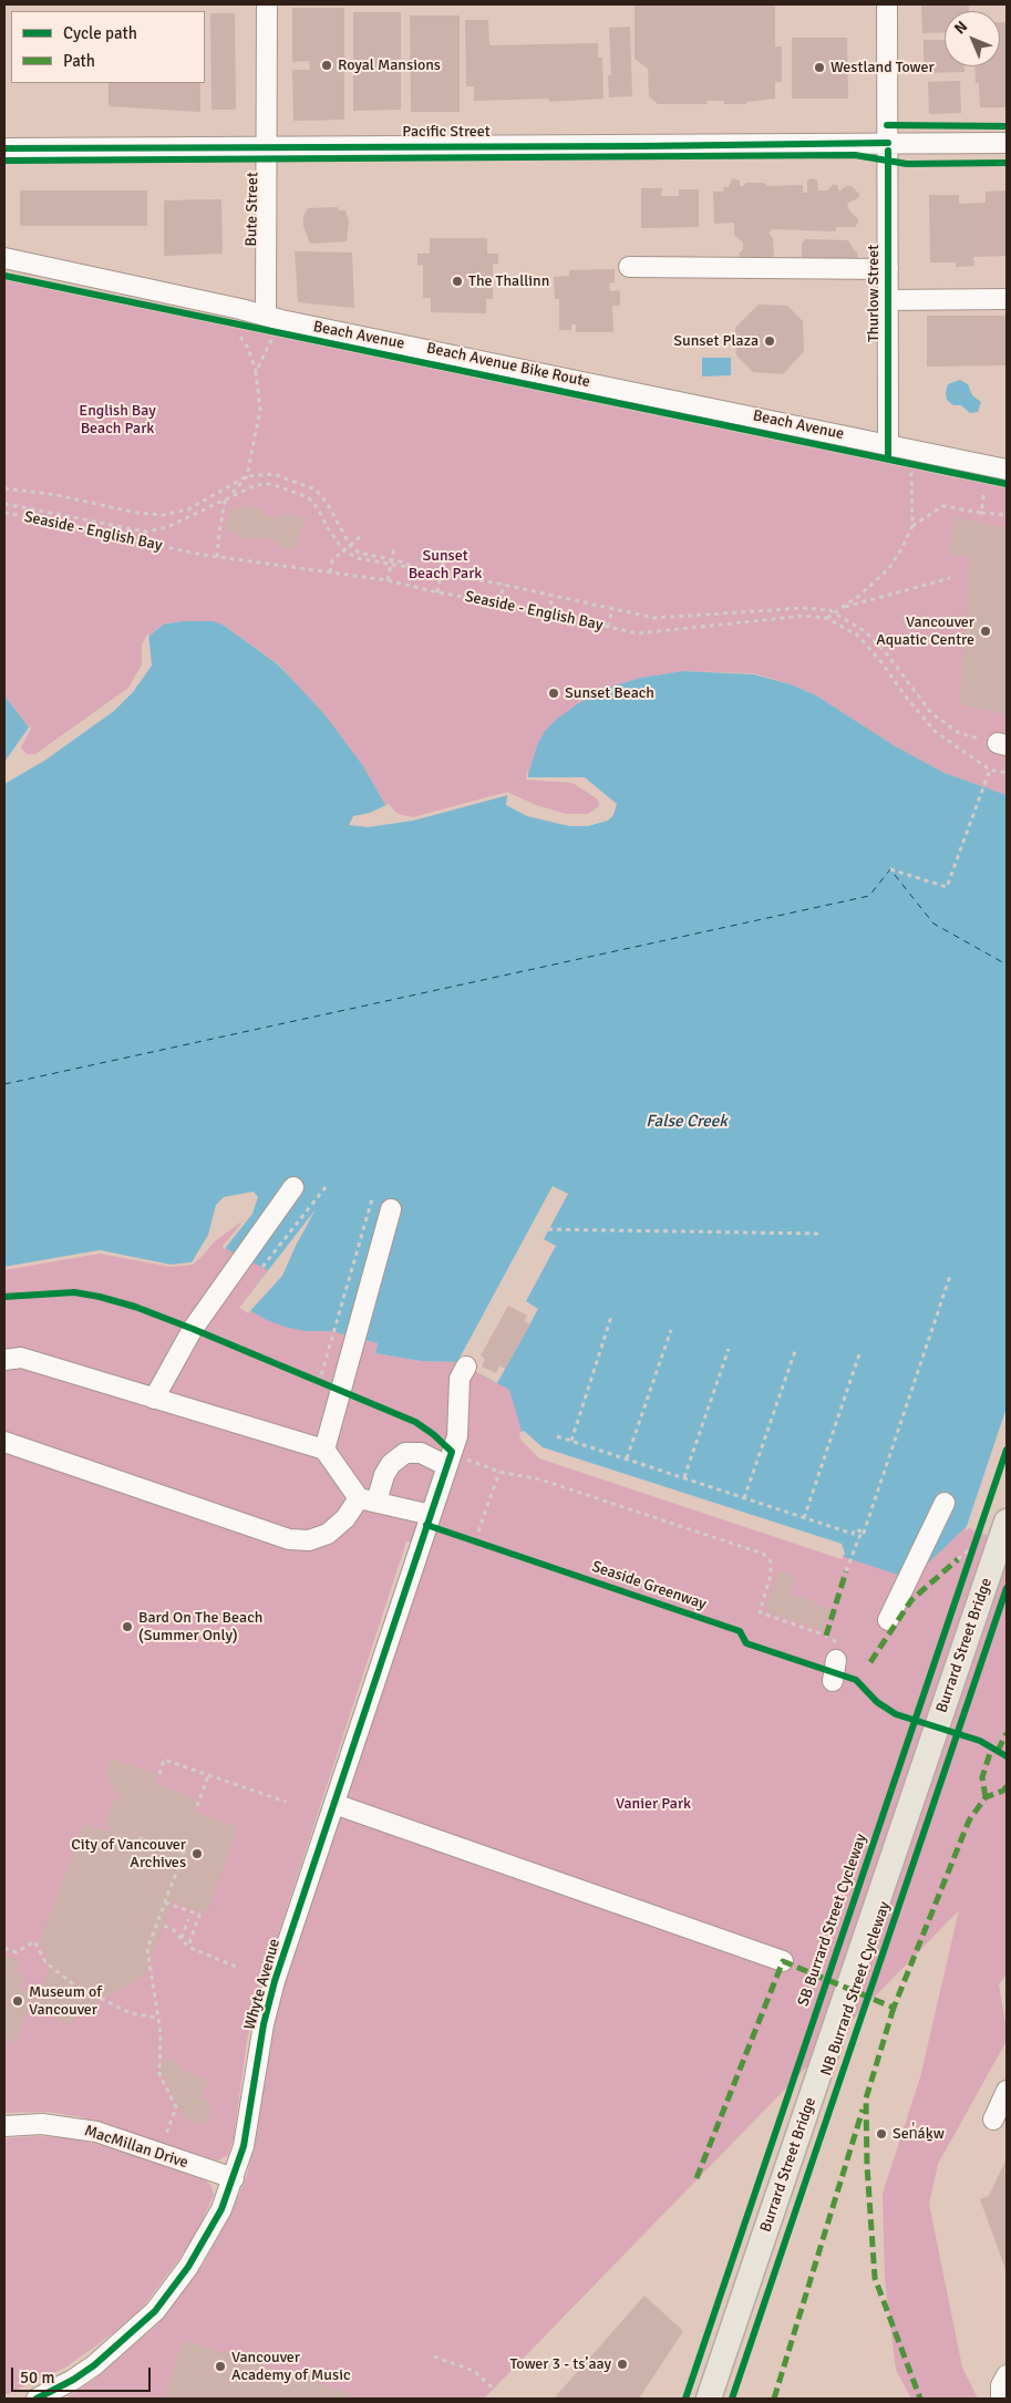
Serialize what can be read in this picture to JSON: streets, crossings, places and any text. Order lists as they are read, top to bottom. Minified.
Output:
{"streets":{"main road":["Burrard Street Bridge"],"street":["Pacific Street","Bute Street","Thurlow Street","Beach Avenue","Whyte Avenue","MacMillan Drive"],"path":["Seaside - English Bay"],"cycle path":["Beach Avenue Bike Route","Seaside Greenway","SB Burrard Street Cycleway","NB Burrard Street Cycleway"]},"crossings":[["Pacific Street","Bute Street"],["Pacific Street","Thurlow Street"],["Bute Street","Beach Avenue"],["Thurlow Street","Beach Avenue"],["Whyte Avenue","MacMillan Drive"]],"water":["False Creek"],"parks":["English Bay Beach Park","Sunset Beach Park","Vanier Park"],"places":["Royal Mansions","Westland Tower","The Thallinn","Sunset Plaza","Vancouver Aquatic Centre","Sunset Beach","Bard On The Beach (Summer Only)","City of Vancouver Archives","Museum of Vancouver","Sen̓áḵw","Tower 3 - ts’aay","Vancouver Academy of Music"],"legend":["Cycle path","Path"],"scale_bar":"50 m","north":"top left"}
